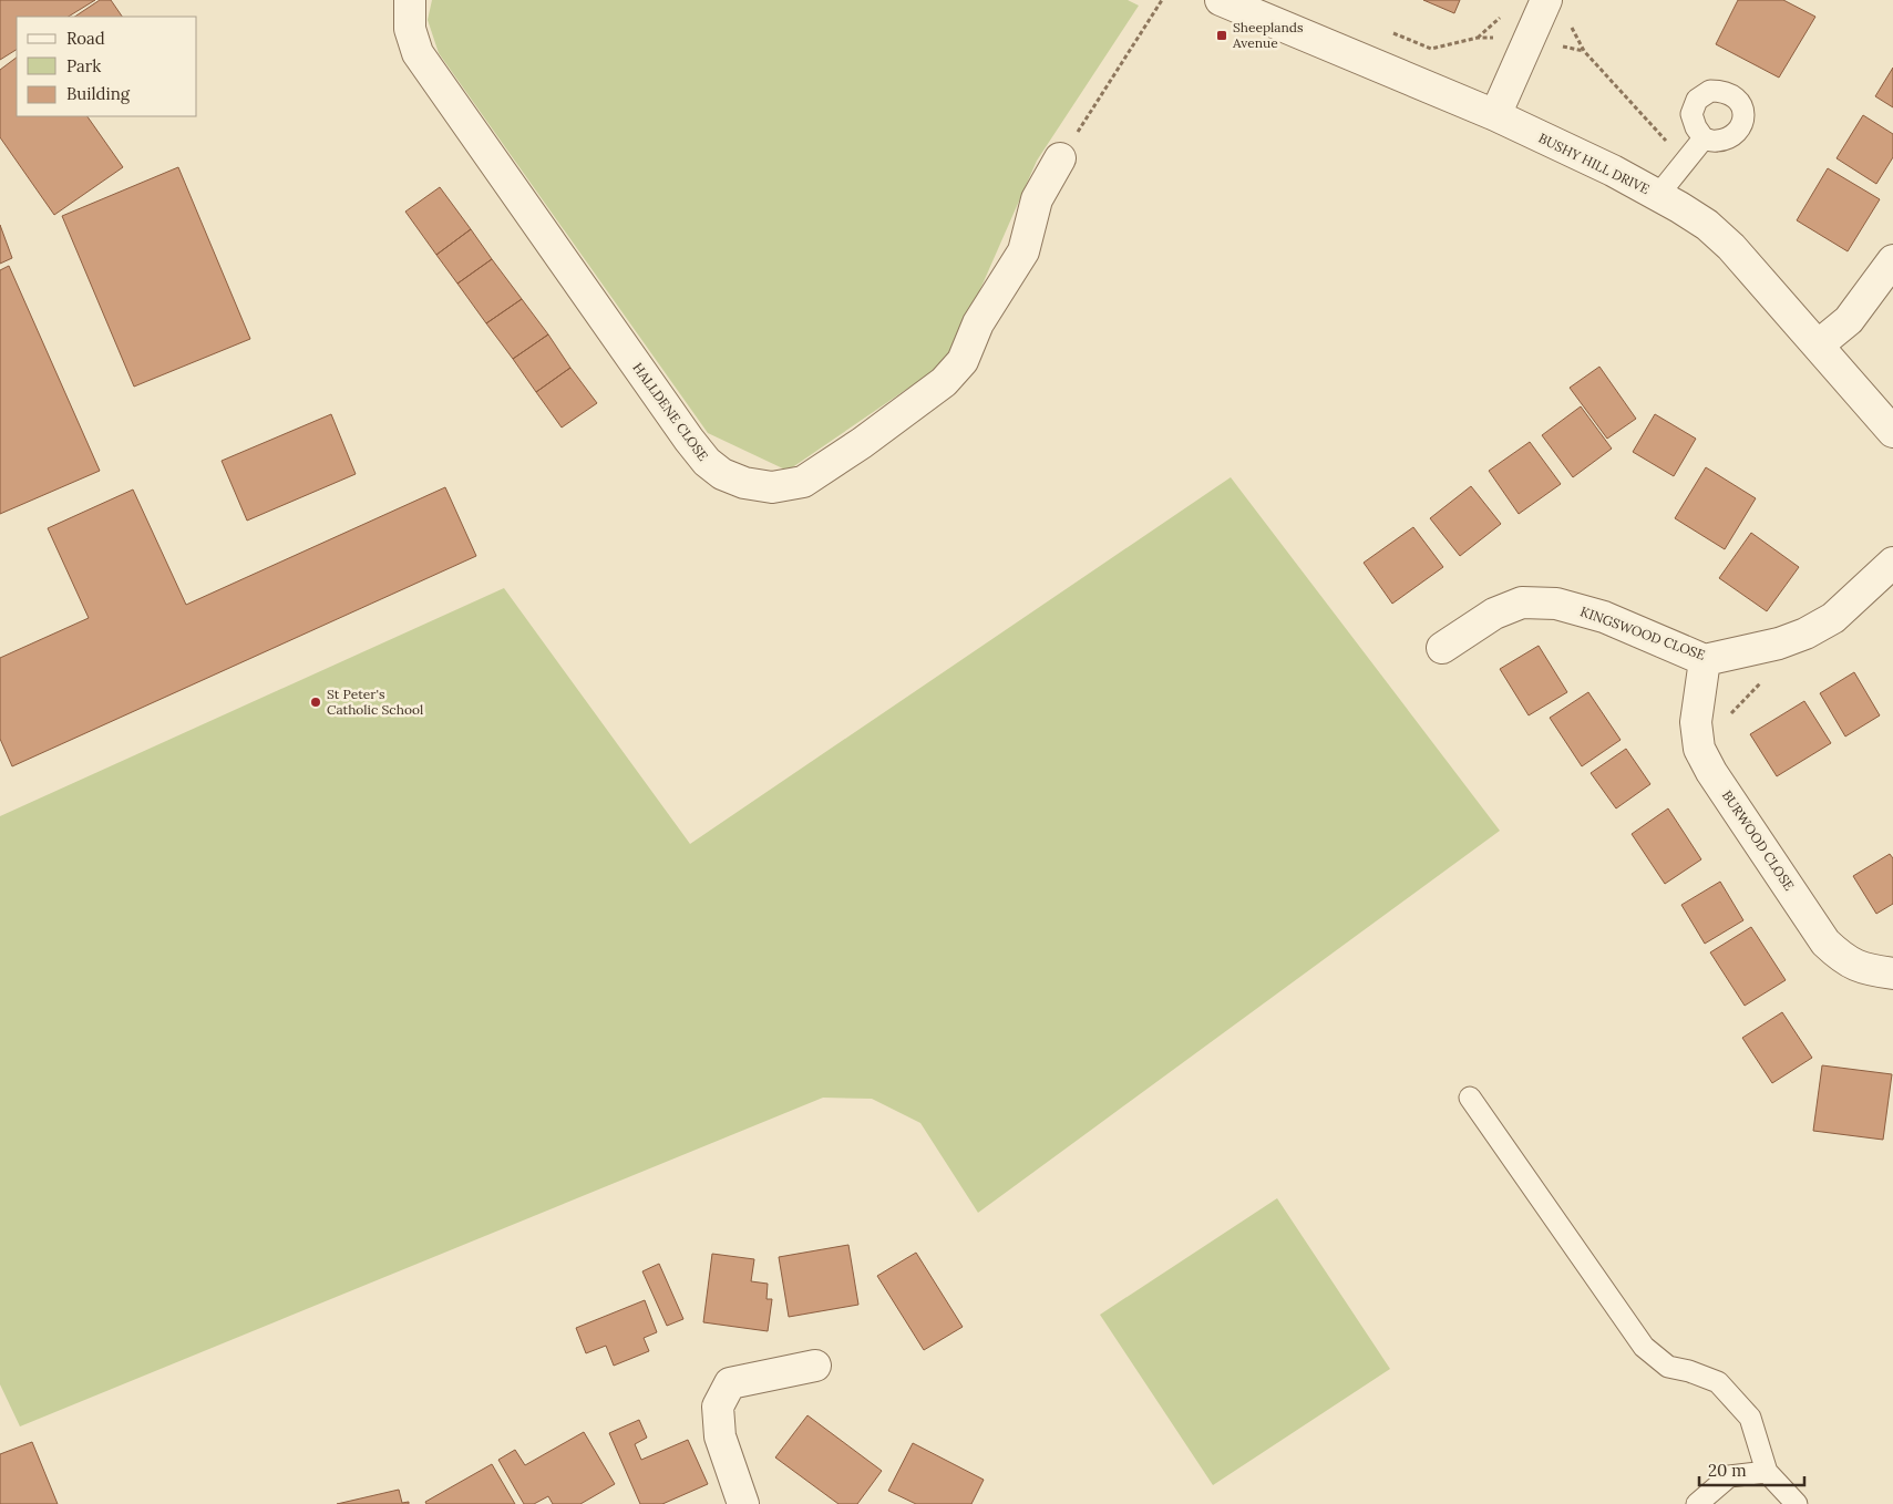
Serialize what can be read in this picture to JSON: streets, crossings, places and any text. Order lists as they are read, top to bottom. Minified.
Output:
{"streets":{"street":["BUSHY HILL DRIVE","HALLDENE CLOSE","KINGSWOOD CLOSE","BURWOOD CLOSE"]},"crossings":[["KINGSWOOD CLOSE","BURWOOD CLOSE"]],"places":{"transit":["Sheeplands Avenue"],"other":["St Peter's Catholic School"]},"legend":["Road","Park","Building"],"scale_bar":"20 m"}
